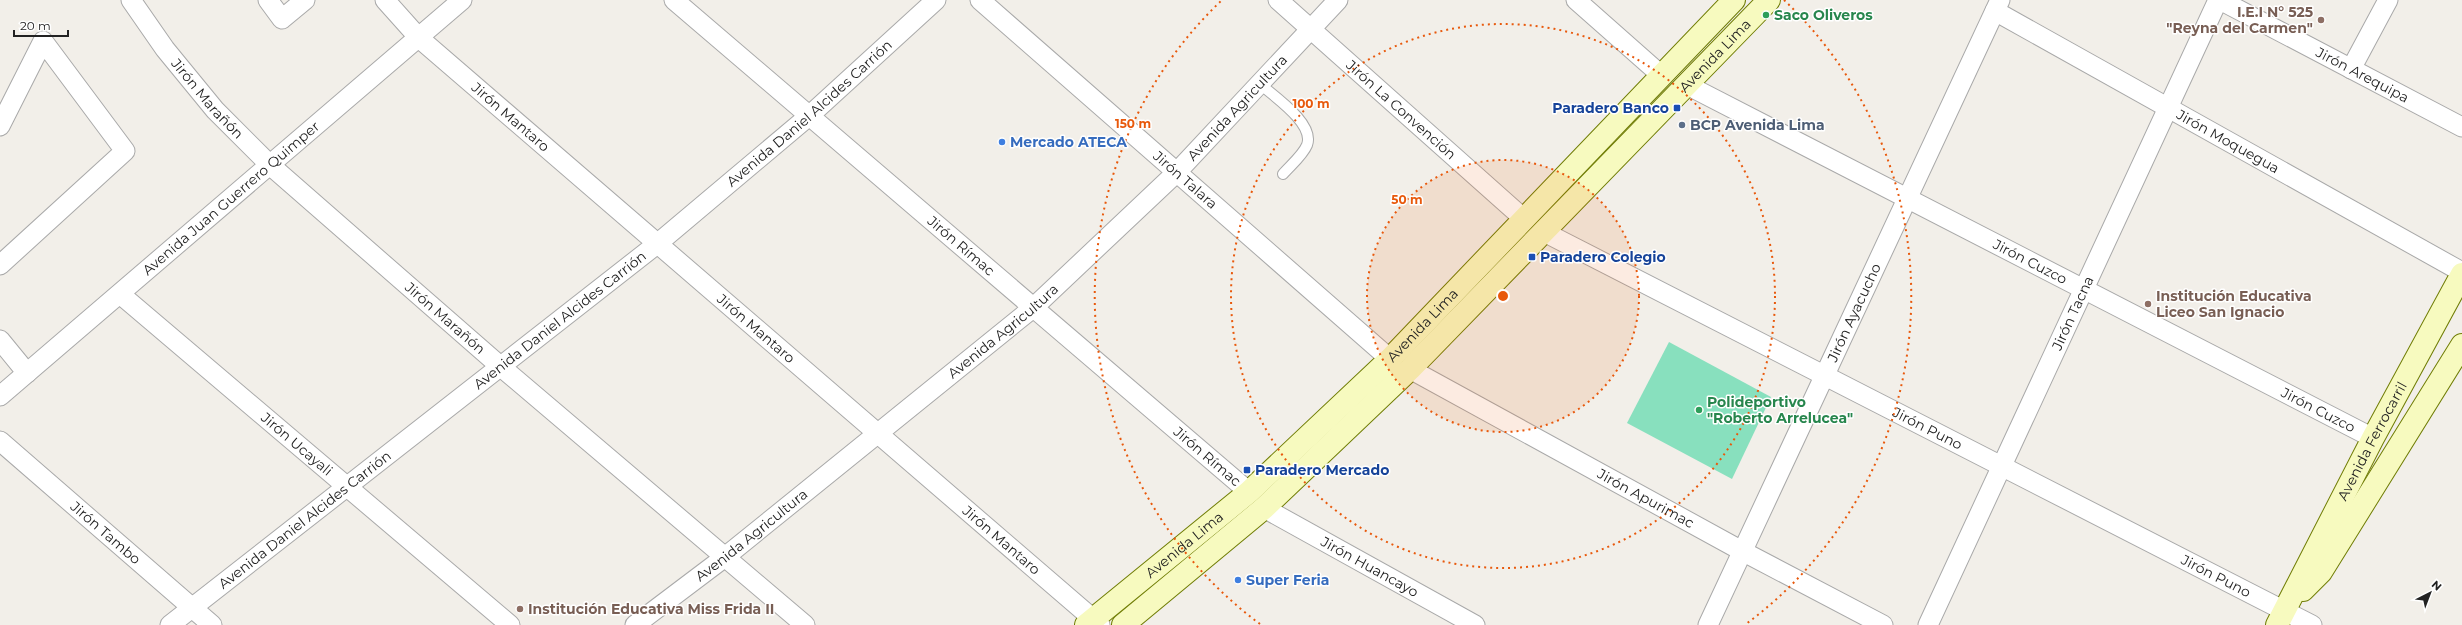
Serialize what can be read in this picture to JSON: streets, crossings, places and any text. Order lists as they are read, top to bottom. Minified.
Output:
{"streets":{"main road":["Avenida Lima","Avenida Ferrocarril"],"street":["Jirón Arequipa","Jirón Marañón","Avenida Agricultura","Jirón La Convención","Avenida Daniel Alcides Carrión","Jirón Mantaro","Jirón Moquegua","Jirón Talara","Avenida Juan Guerrero Quimper","Jirón Rímac","Jirón Cuzco","Jirón Tacna","Jirón Ayacucho","Jirón Puno","Jirón Ucayali","Jirón Apurimac","Jirón Tambo","Jirón Huancayo"]},"crossings":[["Avenida Lima","Jirón La Convención"],["Avenida Lima","Jirón Mantaro"],["Avenida Lima","Jirón Talara"],["Avenida Lima","Jirón Rímac"],["Avenida Lima","Jirón Cuzco"],["Avenida Lima","Jirón Puno"],["Avenida Lima","Jirón Apurimac"],["Avenida Lima","Jirón Huancayo"],["Jirón Arequipa","Jirón Tacna"],["Jirón Marañón","Avenida Agricultura"],["Jirón Marañón","Avenida Daniel Alcides Carrión"],["Jirón Marañón","Avenida Juan Guerrero Quimper"],["Avenida Agricultura","Jirón La Convención"],["Avenida Agricultura","Jirón Mantaro"],["Avenida Agricultura","Jirón Talara"],["Avenida Agricultura","Jirón Rímac"],["Avenida Daniel Alcides Carrión","Jirón Mantaro"],["Avenida Daniel Alcides Carrión","Jirón Rímac"],["Avenida Daniel Alcides Carrión","Jirón Ucayali"],["Avenida Daniel Alcides Carrión","Jirón Tambo"],["Jirón Mantaro","Avenida Juan Guerrero Quimper"],["Jirón Moquegua","Jirón Tacna"],["Jirón Moquegua","Jirón Ayacucho"],["Jirón Moquegua","Avenida Ferrocarril"],["Avenida Juan Guerrero Quimper","Jirón Ucayali"],["Jirón Cuzco","Jirón Tacna"],["Jirón Cuzco","Jirón Ayacucho"],["Jirón Cuzco","Avenida Ferrocarril"],["Jirón Tacna","Jirón Puno"],["Jirón Ayacucho","Jirón Puno"],["Jirón Ayacucho","Jirón Apurimac"],["Jirón Puno","Avenida Ferrocarril"]],"places":{"other":["Saco Oliveros","I.E.I N° 525 \"Reyna del Carmen\"","BCP Avenida Lima","Mercado ATECA","Institución Educativa Liceo San Ignacio","Polideportivo \"Roberto Arrelucea\"","Super Feria","Institución Educativa Miss Frida II"],"transit":["Paradero Banco","Paradero Colegio","Paradero Mercado"]},"scale_bar":"20 m","north":"top right","rings":["100 m","150 m","50 m"]}
